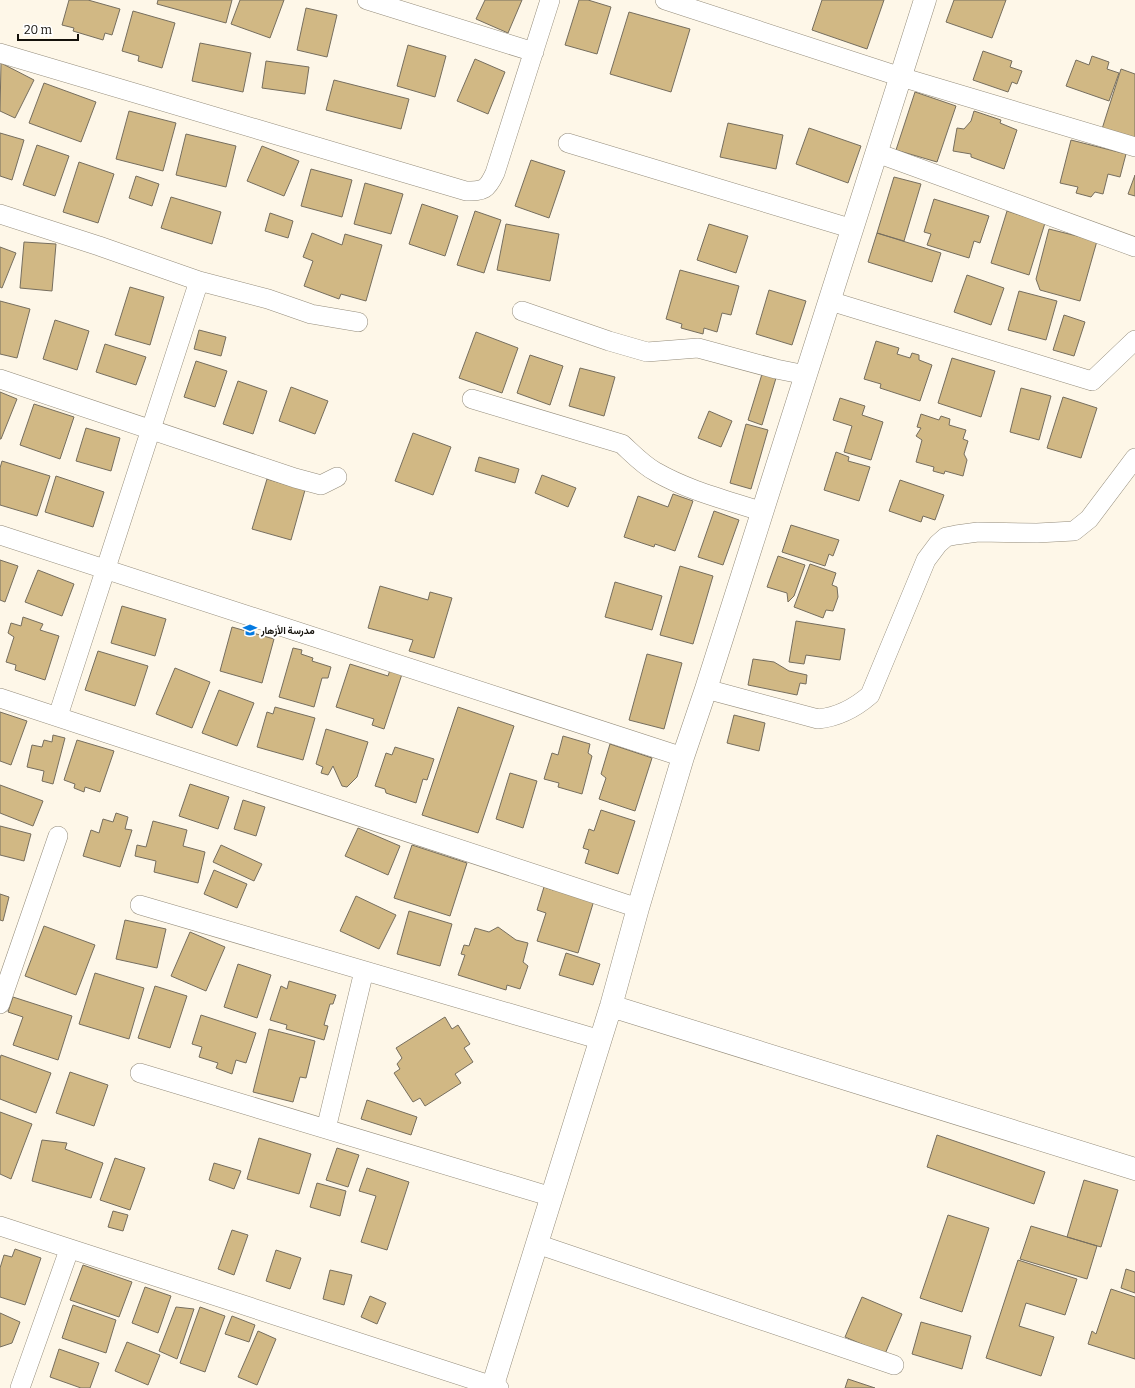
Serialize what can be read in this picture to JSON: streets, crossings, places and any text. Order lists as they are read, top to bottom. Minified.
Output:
{"places":{"school or university":["مدرسة الأزهار"]},"scale_bar":"20 m"}
